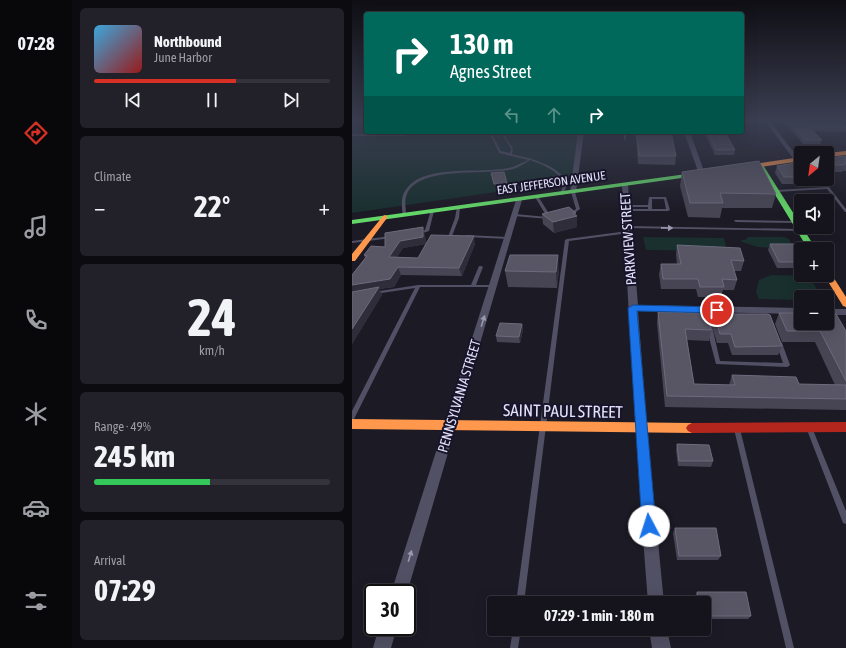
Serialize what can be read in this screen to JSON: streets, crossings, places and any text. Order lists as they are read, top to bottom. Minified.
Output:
{"streets":{"street":["EAST JEFFERSON AVENUE","PARKVIEW STREET","PENNSYLVANIA STREET","SAINT PAUL STREET"]},"crossings":[["EAST JEFFERSON AVENUE","PARKVIEW STREET"],["EAST JEFFERSON AVENUE","PENNSYLVANIA STREET"],["PARKVIEW STREET","SAINT PAUL STREET"],["PENNSYLVANIA STREET","SAINT PAUL STREET"]],"one_way":["PENNSYLVANIA STREET"],"north":"bottom left","page":{"tabs":"07:28","turn":["130 m","Agnes Street"],"song":["Northbound","June Harbor"],"tile":["Climate",["24","km/h"],["Range · 49%","245 km"],["Arrival","07:29"]],"map_buttons":["+","−"],"heat":["−","22°","+"],"limit":"30","trip":"07:29 · 1 min · 180 m"}}
